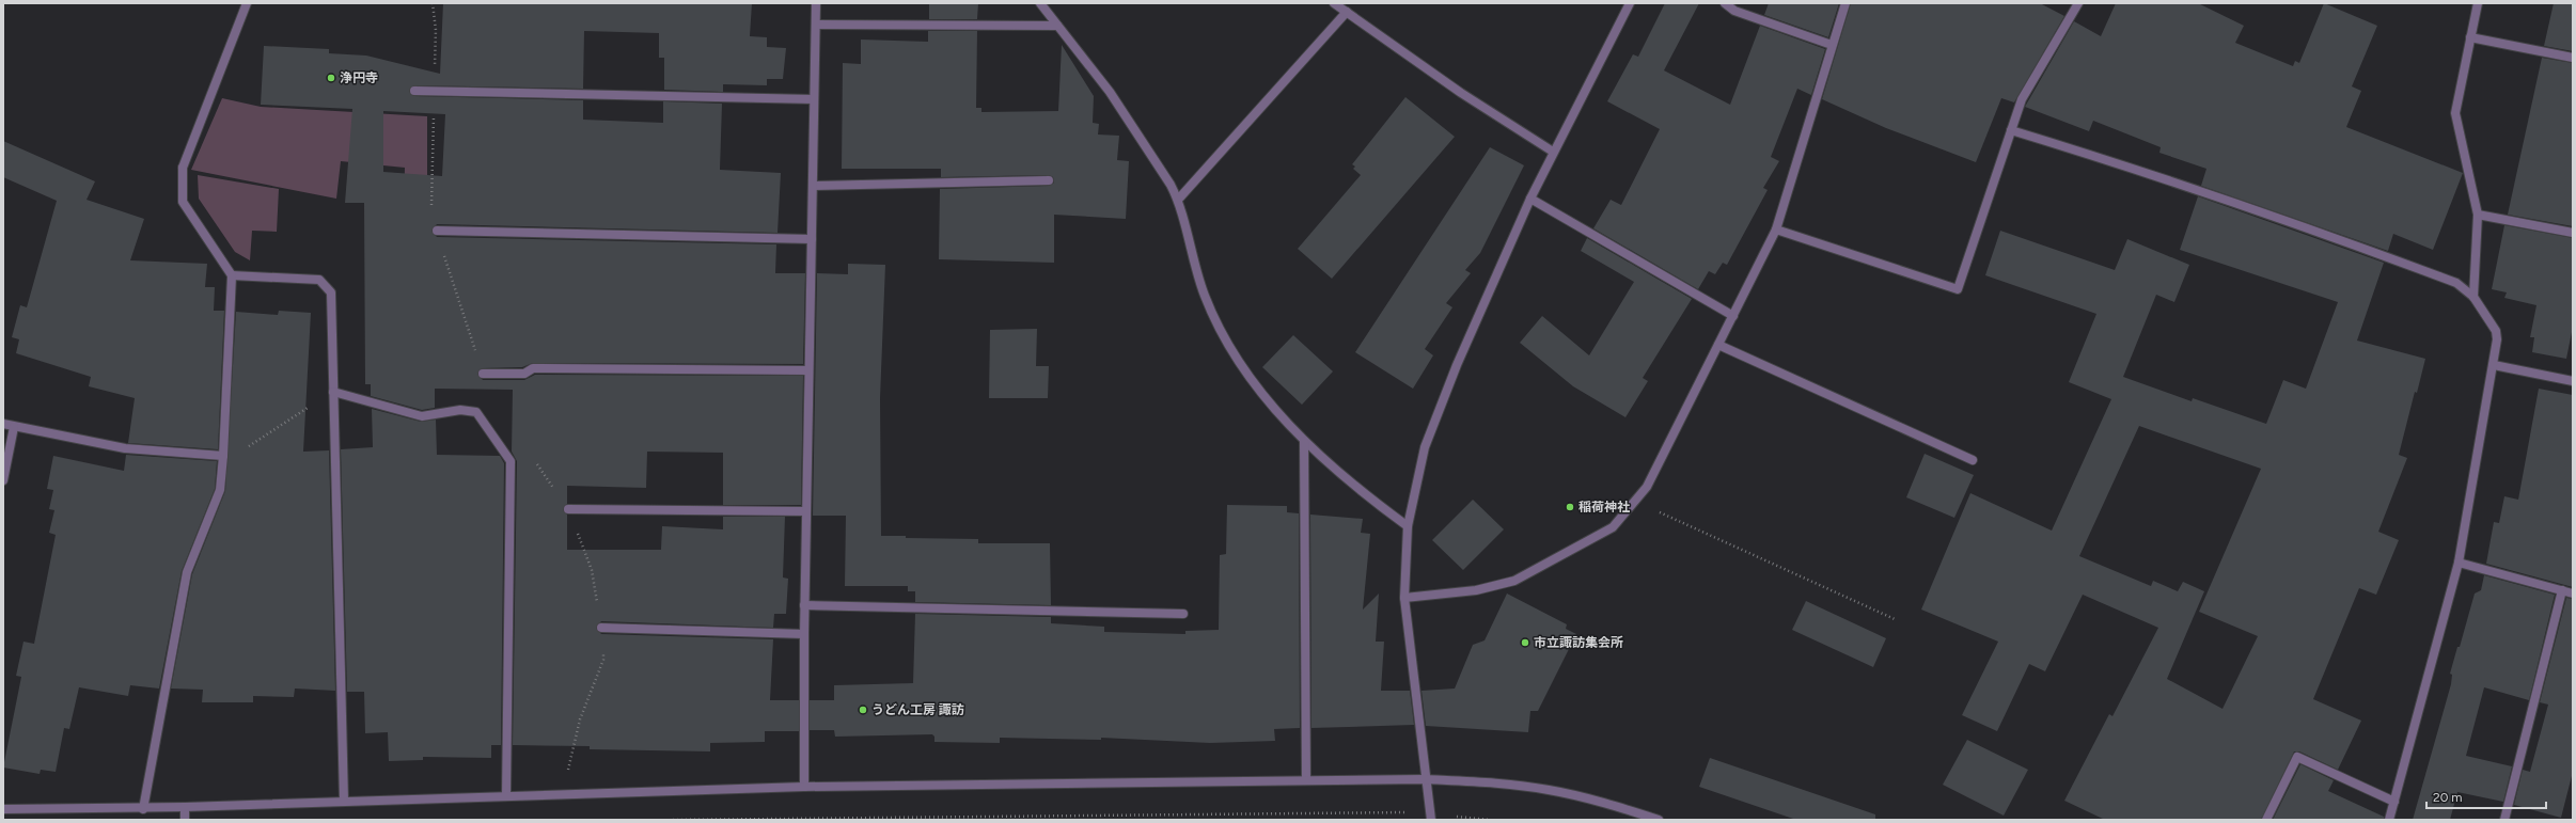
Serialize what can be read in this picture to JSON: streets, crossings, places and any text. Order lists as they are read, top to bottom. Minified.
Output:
{"places":["浄円寺","稲荷神社","市立諏訪集会所","うどん工房 諏訪"],"scale_bar":"20 m"}
